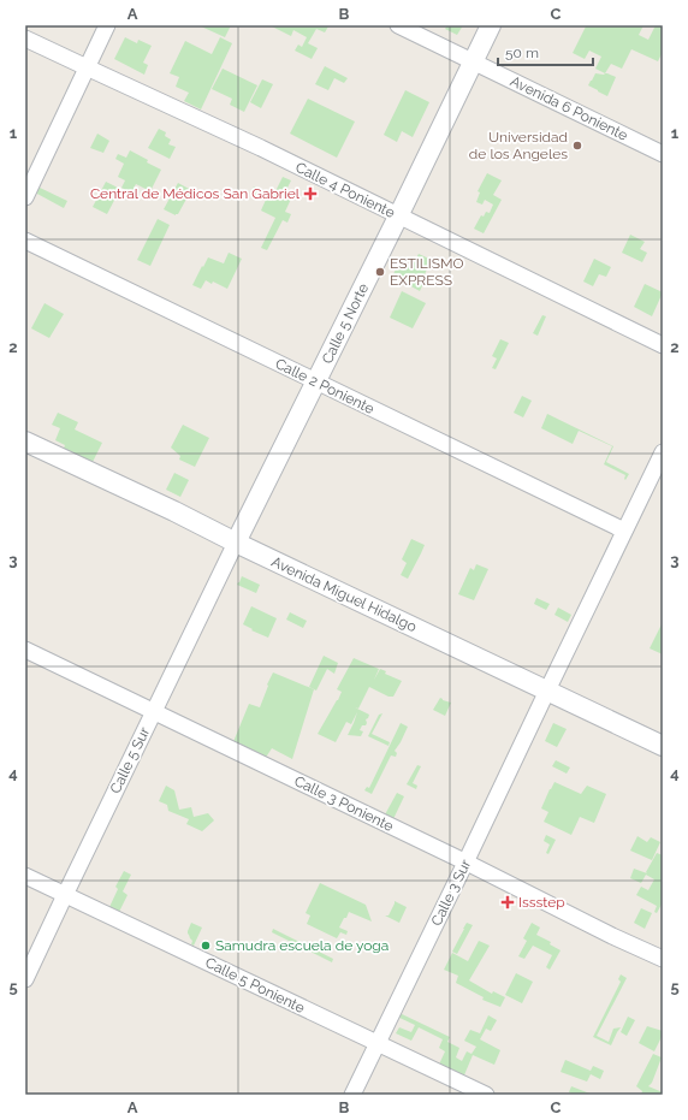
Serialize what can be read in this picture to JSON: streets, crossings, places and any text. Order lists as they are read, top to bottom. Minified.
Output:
{"streets":{"street":["Avenida 6 Poniente","Calle 4 Poniente","Calle 5 Norte","Calle 2 Poniente","Avenida Miguel Hidalgo","Calle 5 Sur","Calle 3 Poniente","Calle 3 Sur","Calle 5 Poniente"]},"crossings":[["Avenida 6 Poniente","Calle 5 Norte"],["Calle 4 Poniente","Calle 5 Norte"],["Calle 5 Norte","Calle 2 Poniente"],["Calle 5 Norte","Avenida Miguel Hidalgo"],["Calle 5 Norte","Calle 5 Sur"],["Calle 2 Poniente","Calle 3 Sur"],["Avenida Miguel Hidalgo","Calle 5 Sur"],["Avenida Miguel Hidalgo","Calle 3 Sur"],["Calle 5 Sur","Calle 3 Poniente"],["Calle 5 Sur","Calle 5 Poniente"],["Calle 3 Poniente","Calle 3 Sur"],["Calle 3 Sur","Calle 5 Poniente"]],"places":{"other":["Universidad de los Angeles","ESTILISMO EXPRESS","Samudra escuela de yoga"],"health":["Central de Médicos San Gabriel","Issstep"]},"scale_bar":"50 m","grid":{"columns":["A","B","C"],"rows":["1","2","3","4","5"]}}
